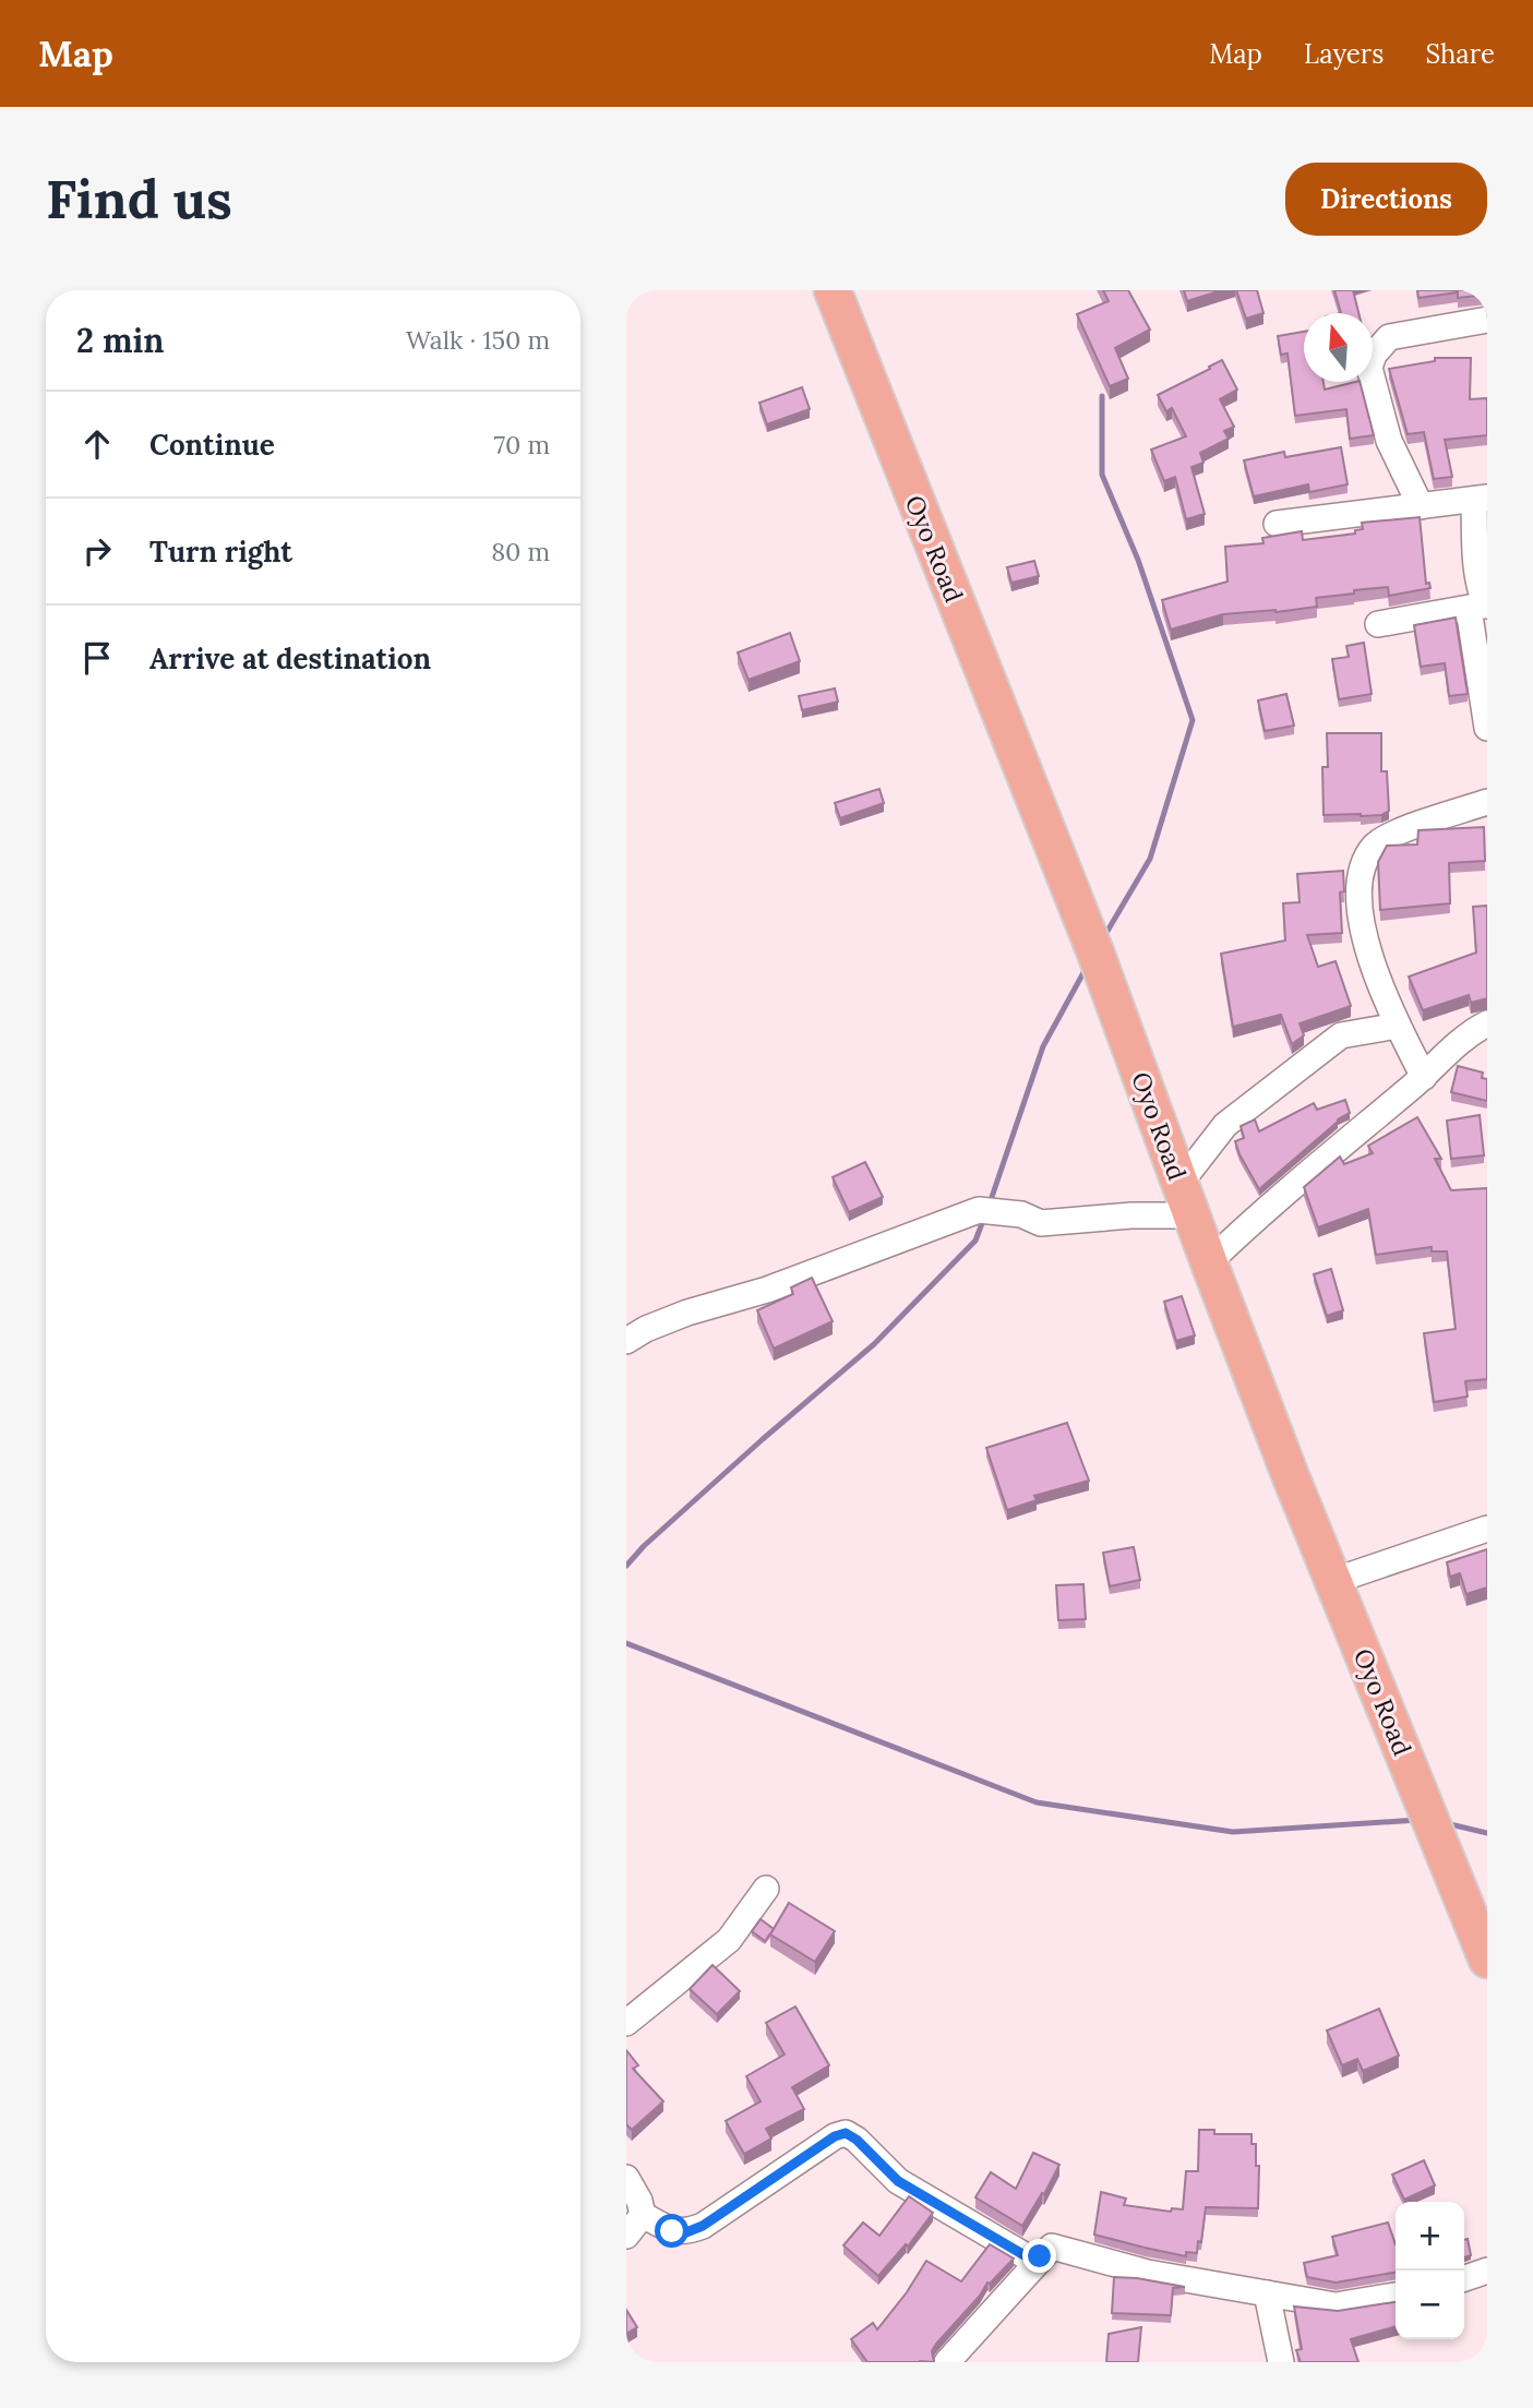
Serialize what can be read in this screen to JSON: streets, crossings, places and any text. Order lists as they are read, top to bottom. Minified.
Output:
{"streets":{"highway":["Oyo Road"]},"north":"top","page":{"header":"Map","nav":["Map","Layers","Share"],"buttons":"Directions","title":"Find us","heading":["2 min","Walk · 150 m"],"list":[["Continue","70 m"],["Turn right","80 m"],"Arrive at destination"],"map_buttons":["+","−"]}}
